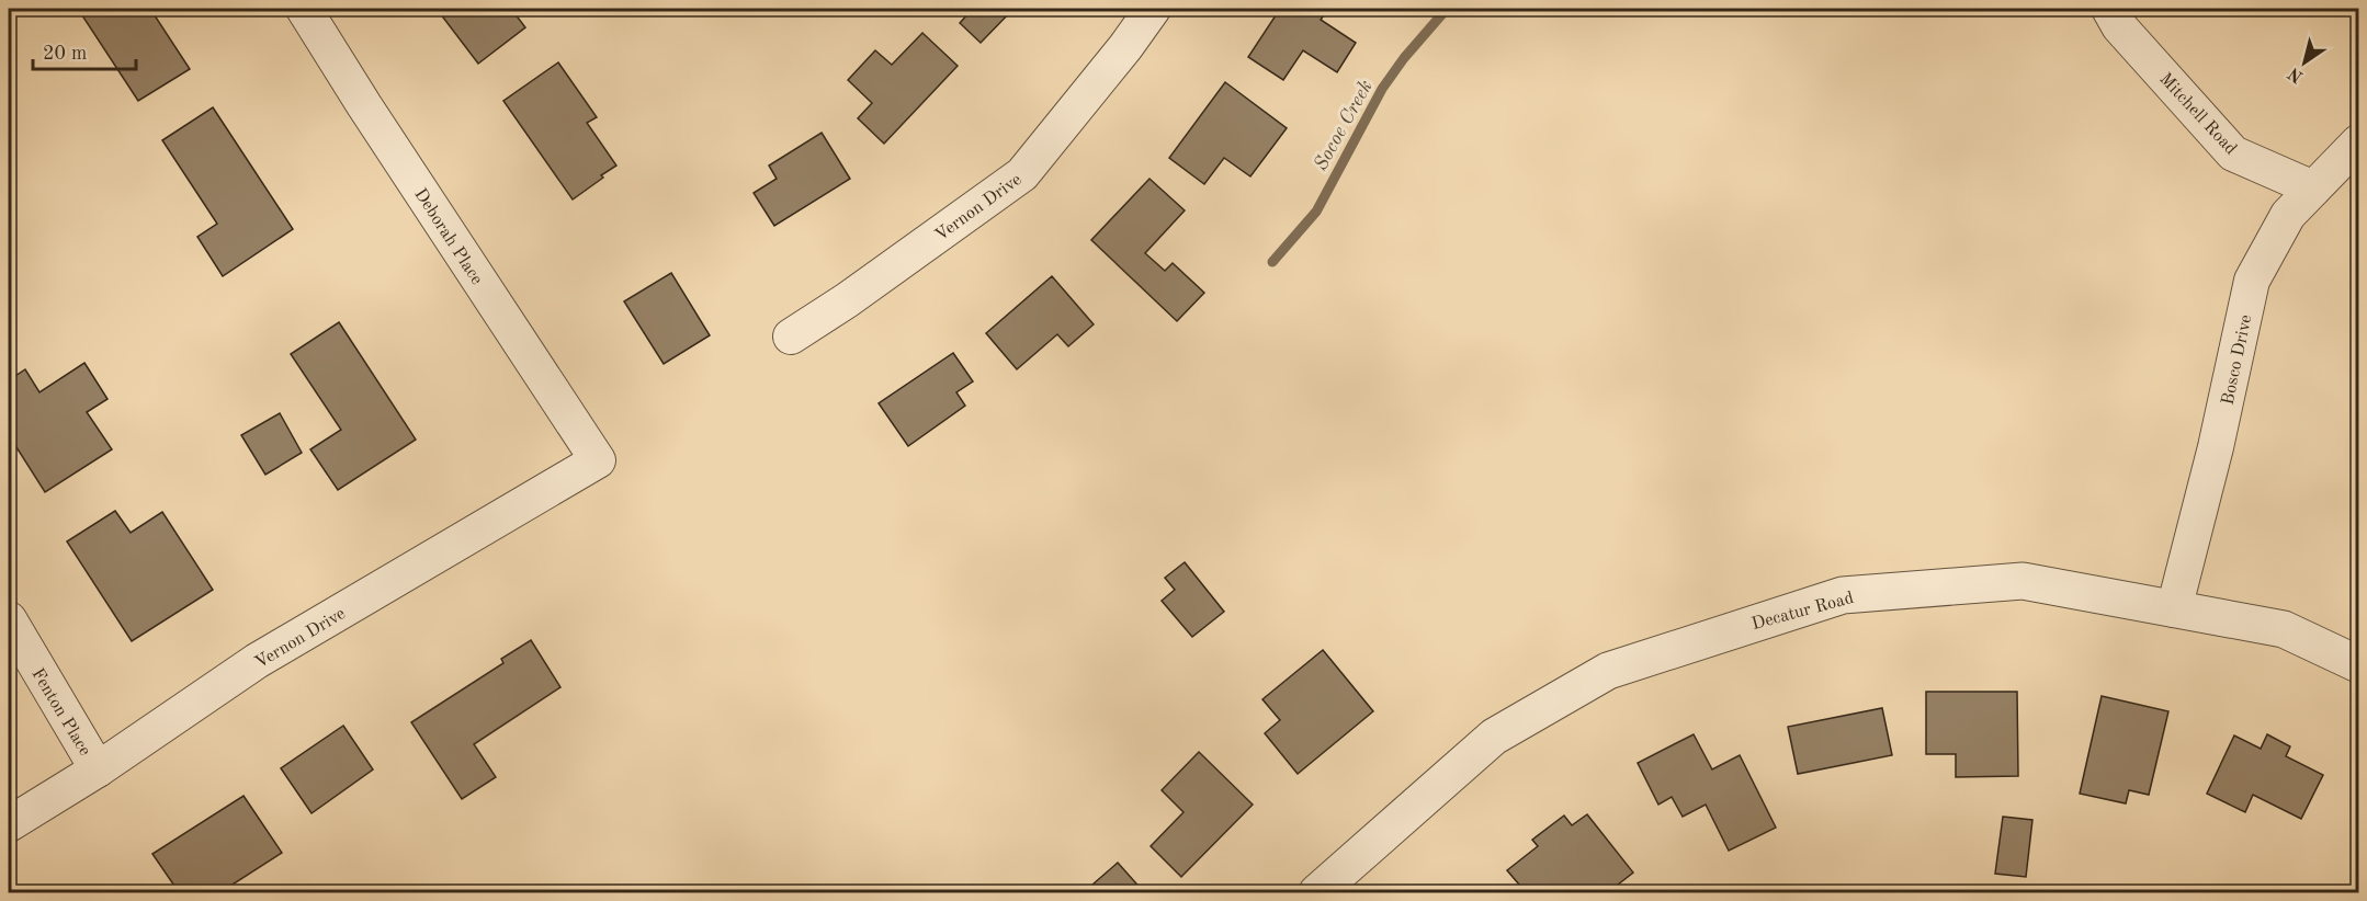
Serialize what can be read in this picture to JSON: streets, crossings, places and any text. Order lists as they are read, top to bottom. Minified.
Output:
{"streets":{"street":["Mitchell Road","Vernon Drive","Deborah Place","Bosco Drive","Decatur Road","Fenton Place"]},"crossings":[["Mitchell Road","Bosco Drive"],["Vernon Drive","Deborah Place"],["Vernon Drive","Fenton Place"],["Bosco Drive","Decatur Road"]],"water":["Socoe Creek"],"scale_bar":"20 m","north":"bottom left"}
